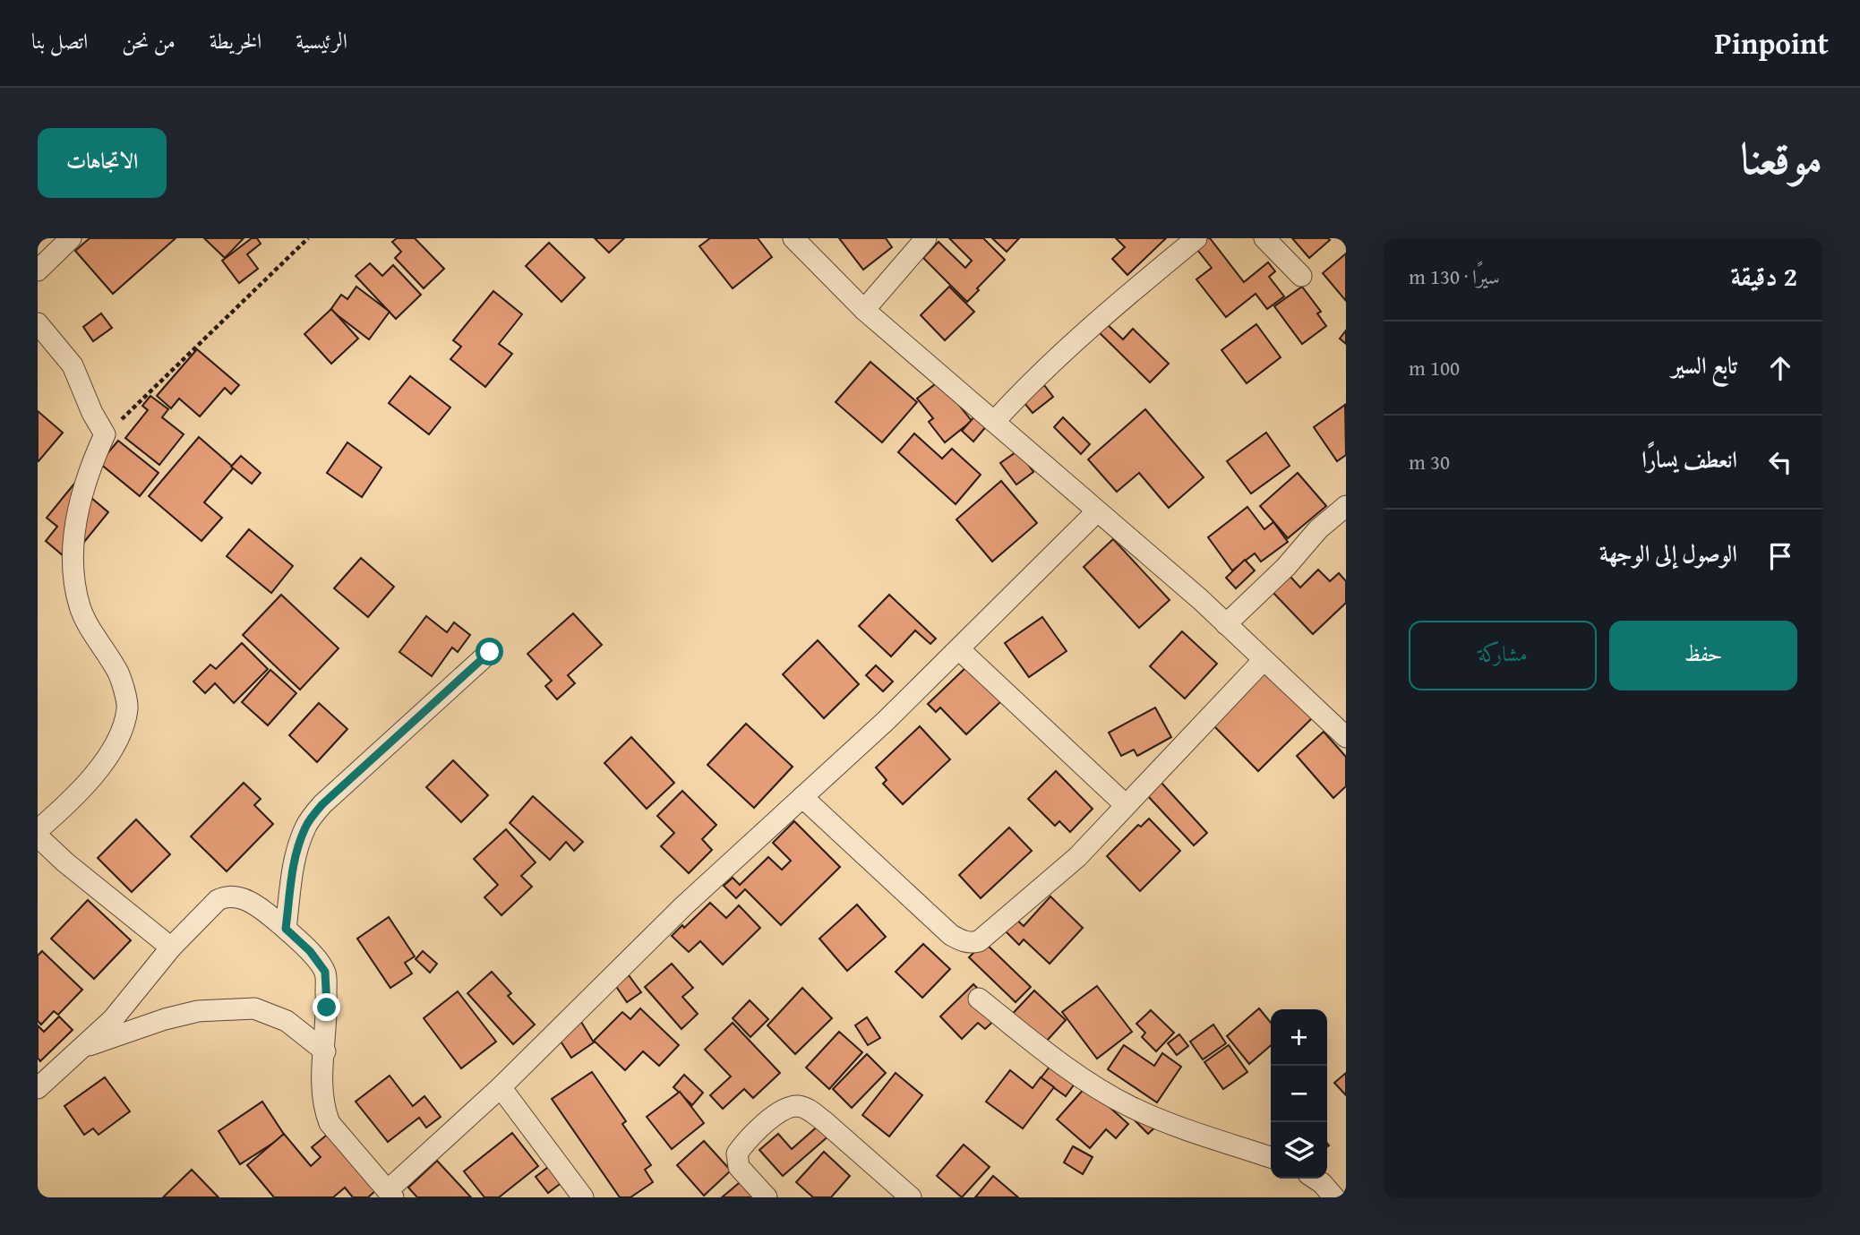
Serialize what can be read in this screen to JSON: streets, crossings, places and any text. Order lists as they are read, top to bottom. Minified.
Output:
{"page":{"header":"Pinpoint","nav":["الرئيسية","الخريطة","من نحن","اتصل بنا"],"title":"موقعنا","buttons":["الاتجاهات",["حفظ","مشاركة"]],"heading":["2 دقيقة","سيرًا · 130 m"],"list":[["تابع السير","100 m"],["انعطف يسارًا","30 m"],"الوصول إلى الوجهة"],"map_buttons":["+","−"]}}
